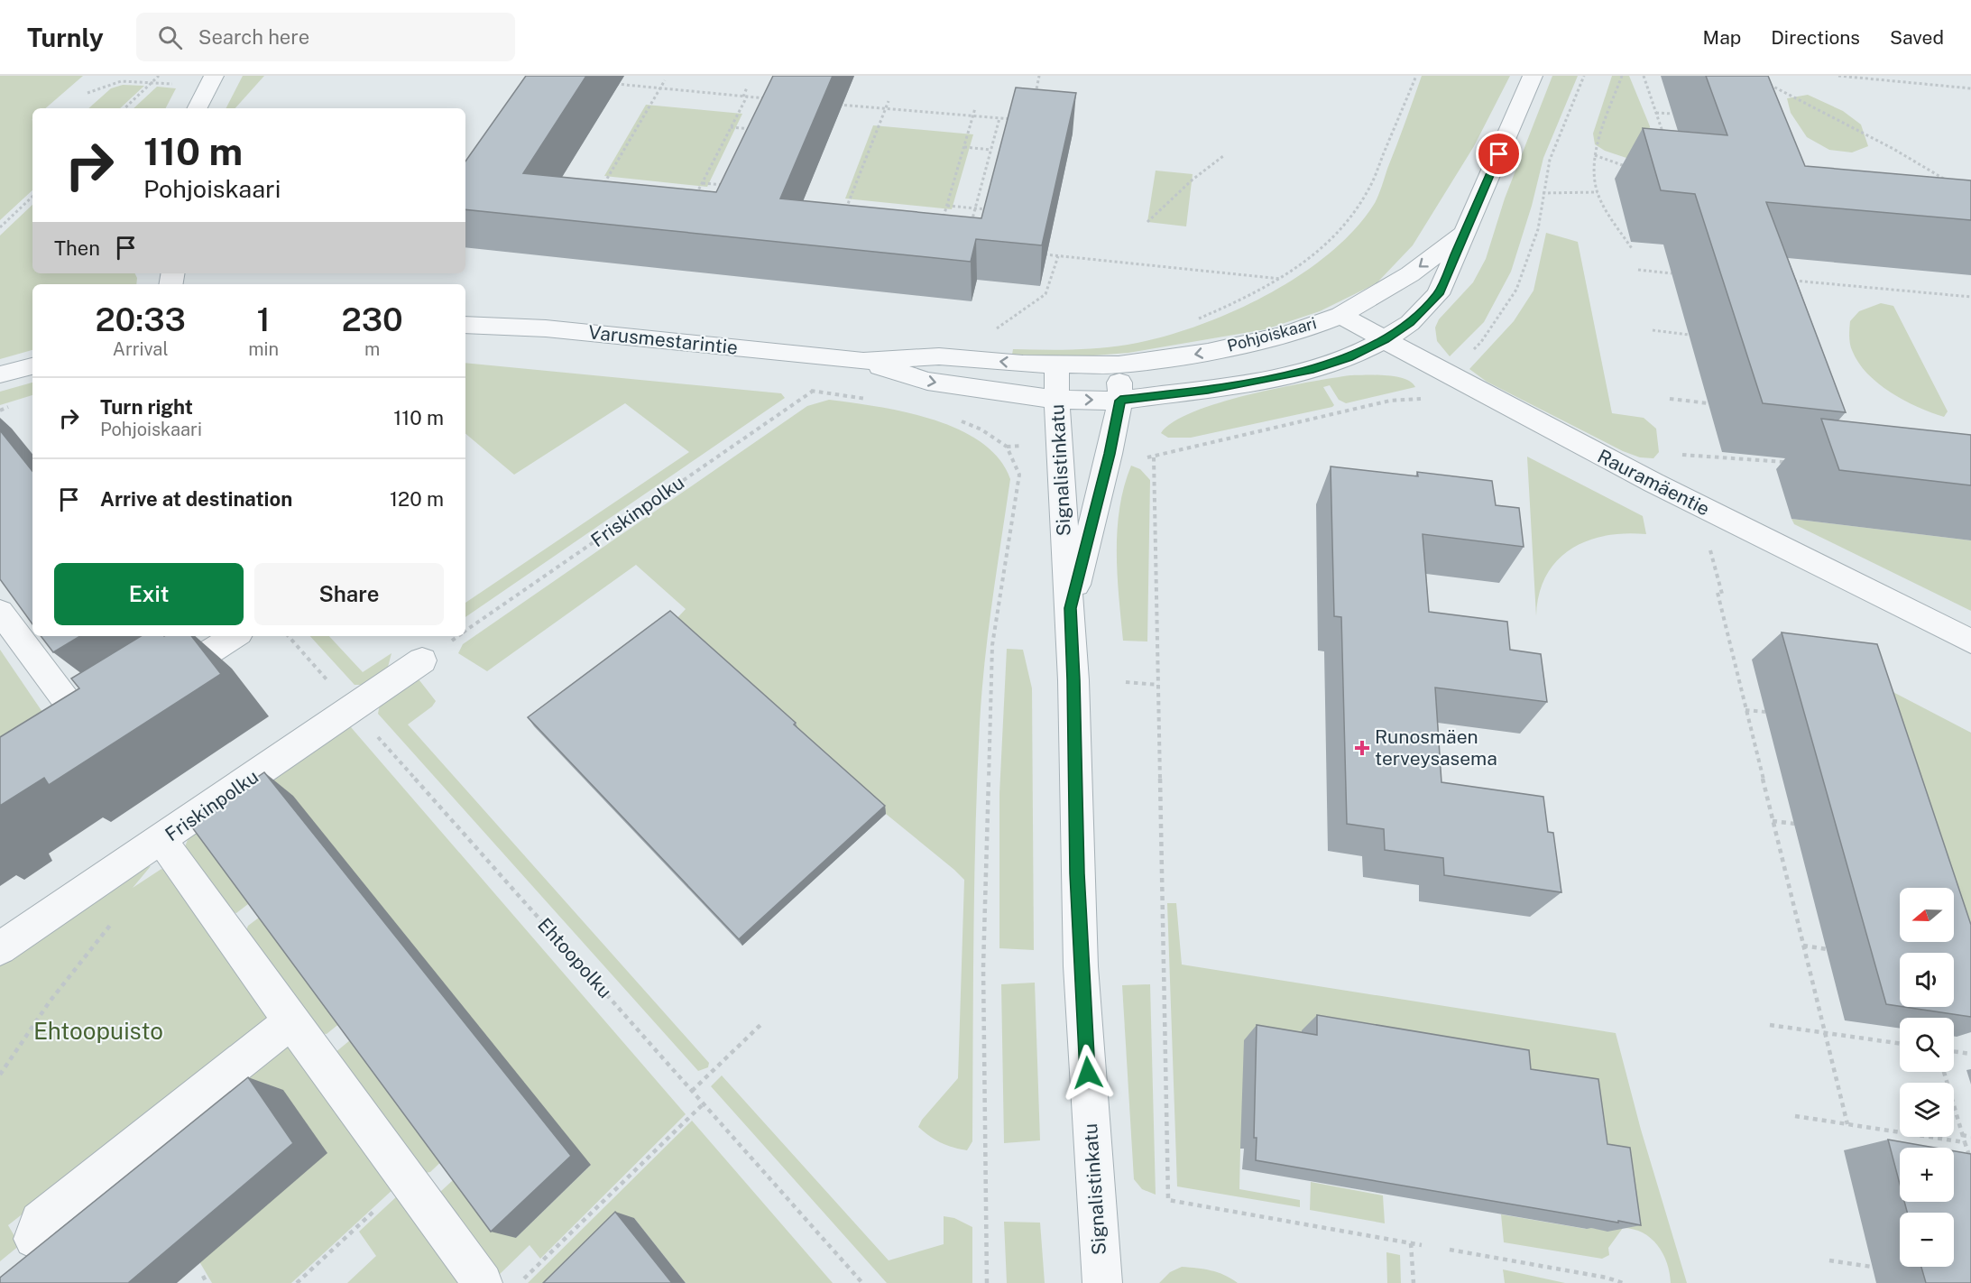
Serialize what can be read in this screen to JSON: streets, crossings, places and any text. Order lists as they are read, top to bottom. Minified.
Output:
{"streets":{"street":["Pohjoiskaari","Varusmestarintie","Signalistinkatu","Rauramäentie","Friskinpolku"],"path":["Ehtoopolku"]},"crossings":[["Pohjoiskaari","Varusmestarintie"],["Pohjoiskaari","Signalistinkatu"],["Pohjoiskaari","Rauramäentie"],["Varusmestarintie","Signalistinkatu"],["Friskinpolku","Ehtoopolku"]],"parks":["Ehtoopuisto"],"places":{"health":["Runosmäen terveysasema"]},"north":"left","page":{"header":"Turnly","search":"Search here","nav":["Map","Directions","Saved"],"turn":["110 m","Pohjoiskaari"],"then":"Then","eta":["20:33","Arrival","1","min","230","m"],"list":[{"name":"Turn right","note":"Pohjoiskaari","value":"110 m"},{"name":"Arrive at destination","value":"120 m"}],"buttons":["Exit","Share"],"map_buttons":["+","−"]}}
